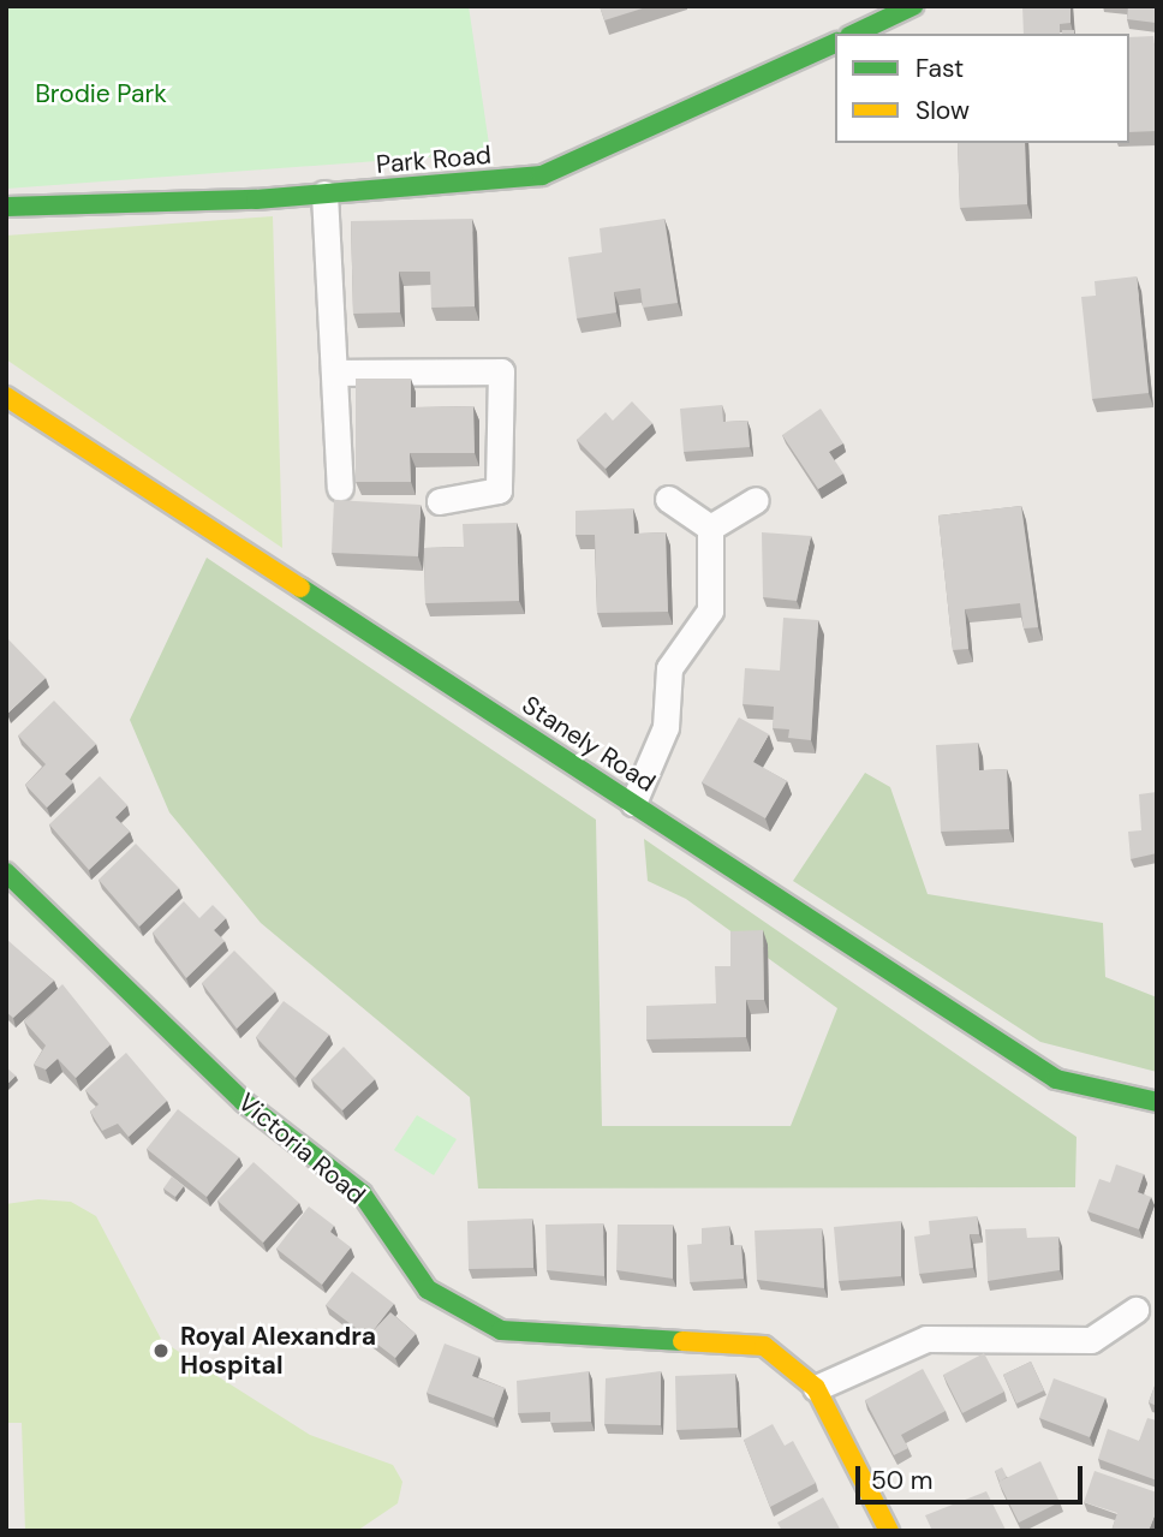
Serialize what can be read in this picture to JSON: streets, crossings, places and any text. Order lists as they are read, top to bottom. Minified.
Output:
{"streets":{"street":["Park Road","Stanely Road","Victoria Road"]},"parks":["Brodie Park"],"places":["Royal Alexandra Hospital"],"legend":["Fast","Slow"],"scale_bar":"50 m"}
